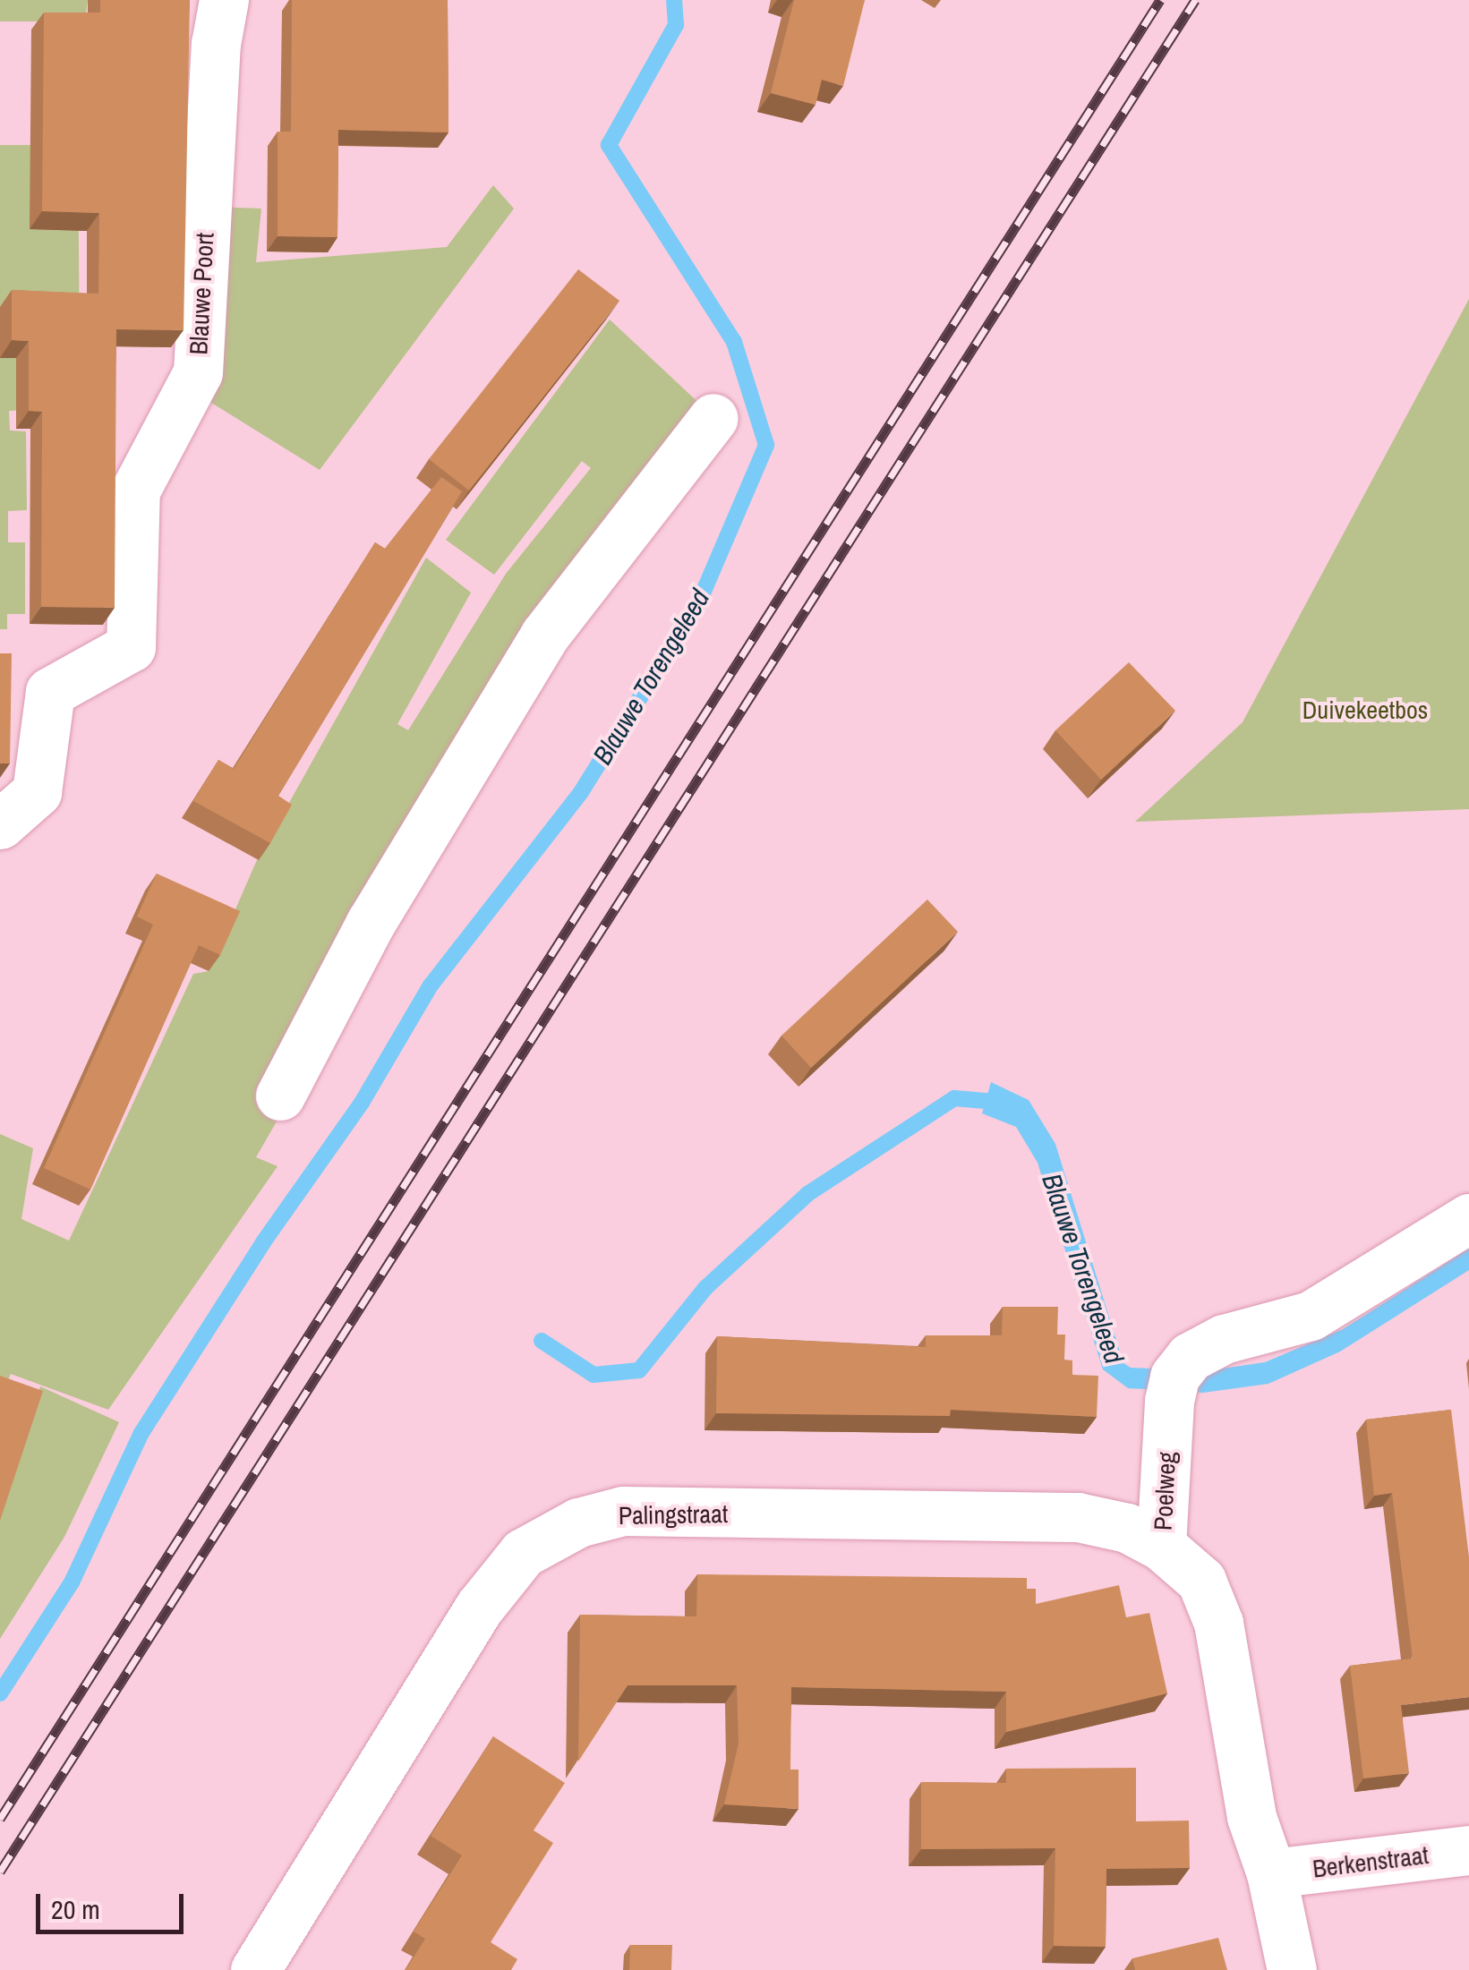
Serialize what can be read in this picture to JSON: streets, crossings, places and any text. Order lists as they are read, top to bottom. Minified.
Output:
{"streets":{"street":["Blauwe Poort","Poelweg","Palingstraat","Berkenstraat"]},"crossings":[["Poelweg","Palingstraat"],["Poelweg","Berkenstraat"]],"water":["Blauwe Torengeleed"],"parks":["Duivekeetbos"],"scale_bar":"20 m"}
